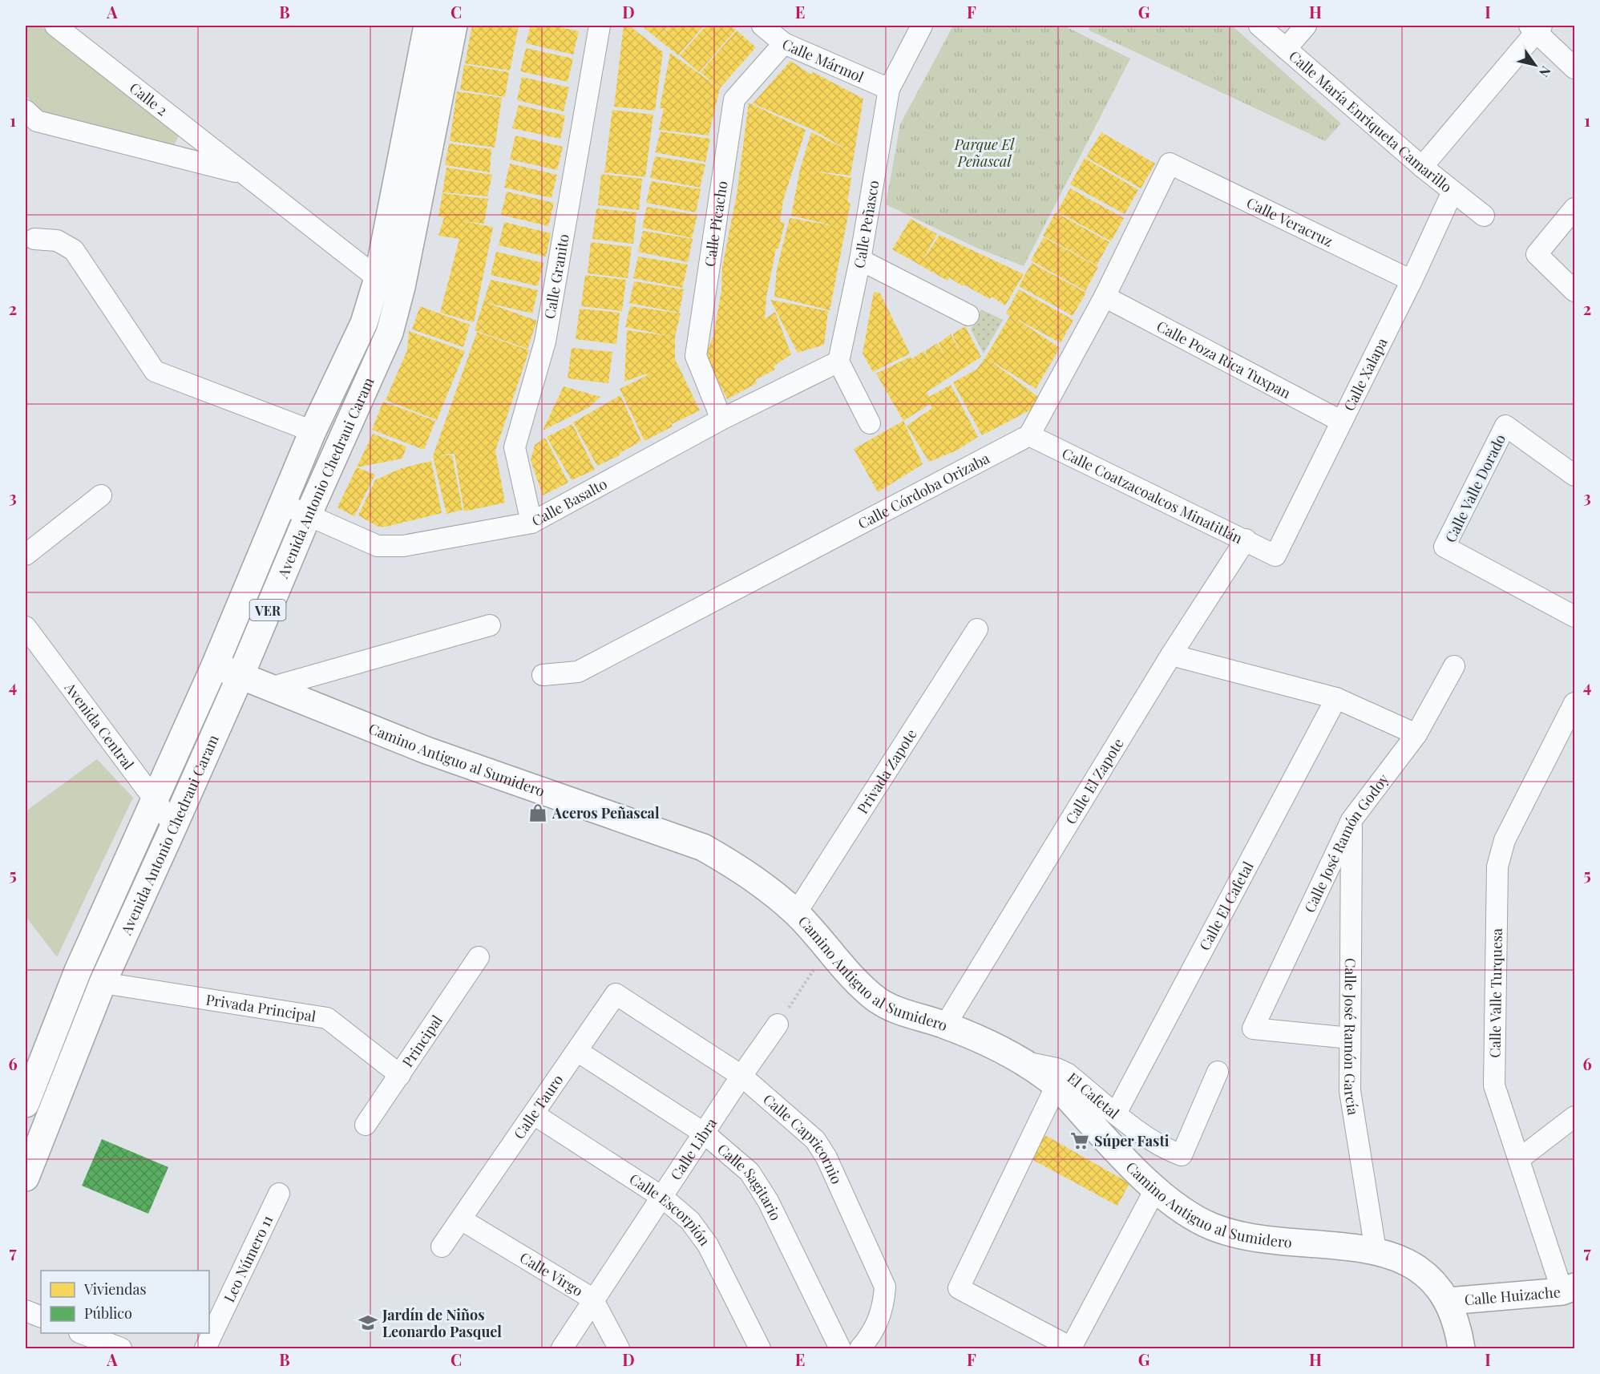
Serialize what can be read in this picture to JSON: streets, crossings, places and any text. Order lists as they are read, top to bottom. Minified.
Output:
{"streets":{"main road":["Avenida Antonio Chedraui Caram","VER","Camino Antiguo al Sumidero","Calle Huizache"],"street":["Calle Mármol","Calle 2","Calle María Enriqueta Camarillo","Calle Veracruz","Calle Picacho","Calle Peñasco","Calle Granito","Calle Poza Rica Tuxpan","Calle Xalapa","Calle Valle Dorado","Calle Córdoba Orizaba","Calle Coatzacoalcos Minatitlán","Calle Basalto","Avenida Central","Privada Zapote","Calle El Zapote","Calle José Ramón Godoy","Calle El Cafetal","Calle Valle Turquesa","Privada Principal","Calle José Ramón García","Principal","El Cafetal","Calle Tauro","Calle Capricornio","Calle Libra","Calle Sagitario","Calle Escorpión","Leo Número 11","Calle Virgo"]},"crossings":[["Calle Mármol","Calle Picacho"],["Calle Mármol","Calle Peñasco"],["Calle 2","Avenida Antonio Chedraui Caram"],["Calle María Enriqueta Camarillo","Calle Xalapa"],["Calle Veracruz","Calle Poza Rica Tuxpan"],["Calle Veracruz","Calle Xalapa"],["Calle Picacho","Calle Basalto"],["Calle Peñasco","Calle Basalto"],["Calle Granito","Calle Basalto"],["Calle Poza Rica Tuxpan","Calle Xalapa"],["Calle Xalapa","Calle Coatzacoalcos Minatitlán"],["Avenida Antonio Chedraui Caram","Calle Basalto"],["Avenida Antonio Chedraui Caram","Avenida Central"],["Avenida Antonio Chedraui Caram","Camino Antiguo al Sumidero"],["Avenida Antonio Chedraui Caram","Privada Principal"],["Calle Córdoba Orizaba","Calle Coatzacoalcos Minatitlán"],["Calle Coatzacoalcos Minatitlán","Calle El Zapote"],["Camino Antiguo al Sumidero","Privada Zapote"],["Camino Antiguo al Sumidero","Calle El Zapote"],["Camino Antiguo al Sumidero","Calle José Ramón García"],["Camino Antiguo al Sumidero","El Cafetal"],["Camino Antiguo al Sumidero","Calle Huizache"],["Calle José Ramón Godoy","Calle José Ramón García"],["Calle El Cafetal","El Cafetal"],["Calle Valle Turquesa","Calle Huizache"],["Privada Principal","Principal"],["Calle Tauro","Calle Capricornio"],["Calle Tauro","Calle Sagitario"],["Calle Tauro","Calle Escorpión"],["Calle Tauro","Calle Virgo"],["Calle Capricornio","Calle Libra"],["Calle Libra","Calle Sagitario"],["Calle Libra","Calle Escorpión"],["Calle Libra","Calle Virgo"]],"parks":["Parque El Peñascal"],"places":{"shop":["Aceros Peñascal"],"supermarket":["Súper Fasti"],"school or university":["Jardín de Niños Leonardo Pasquel"]},"legend":["Viviendas","Público"],"north":"bottom right","grid":{"columns":["A","B","C","D","E","F","G","H","I"],"rows":["1","2","3","4","5","6","7"]}}
